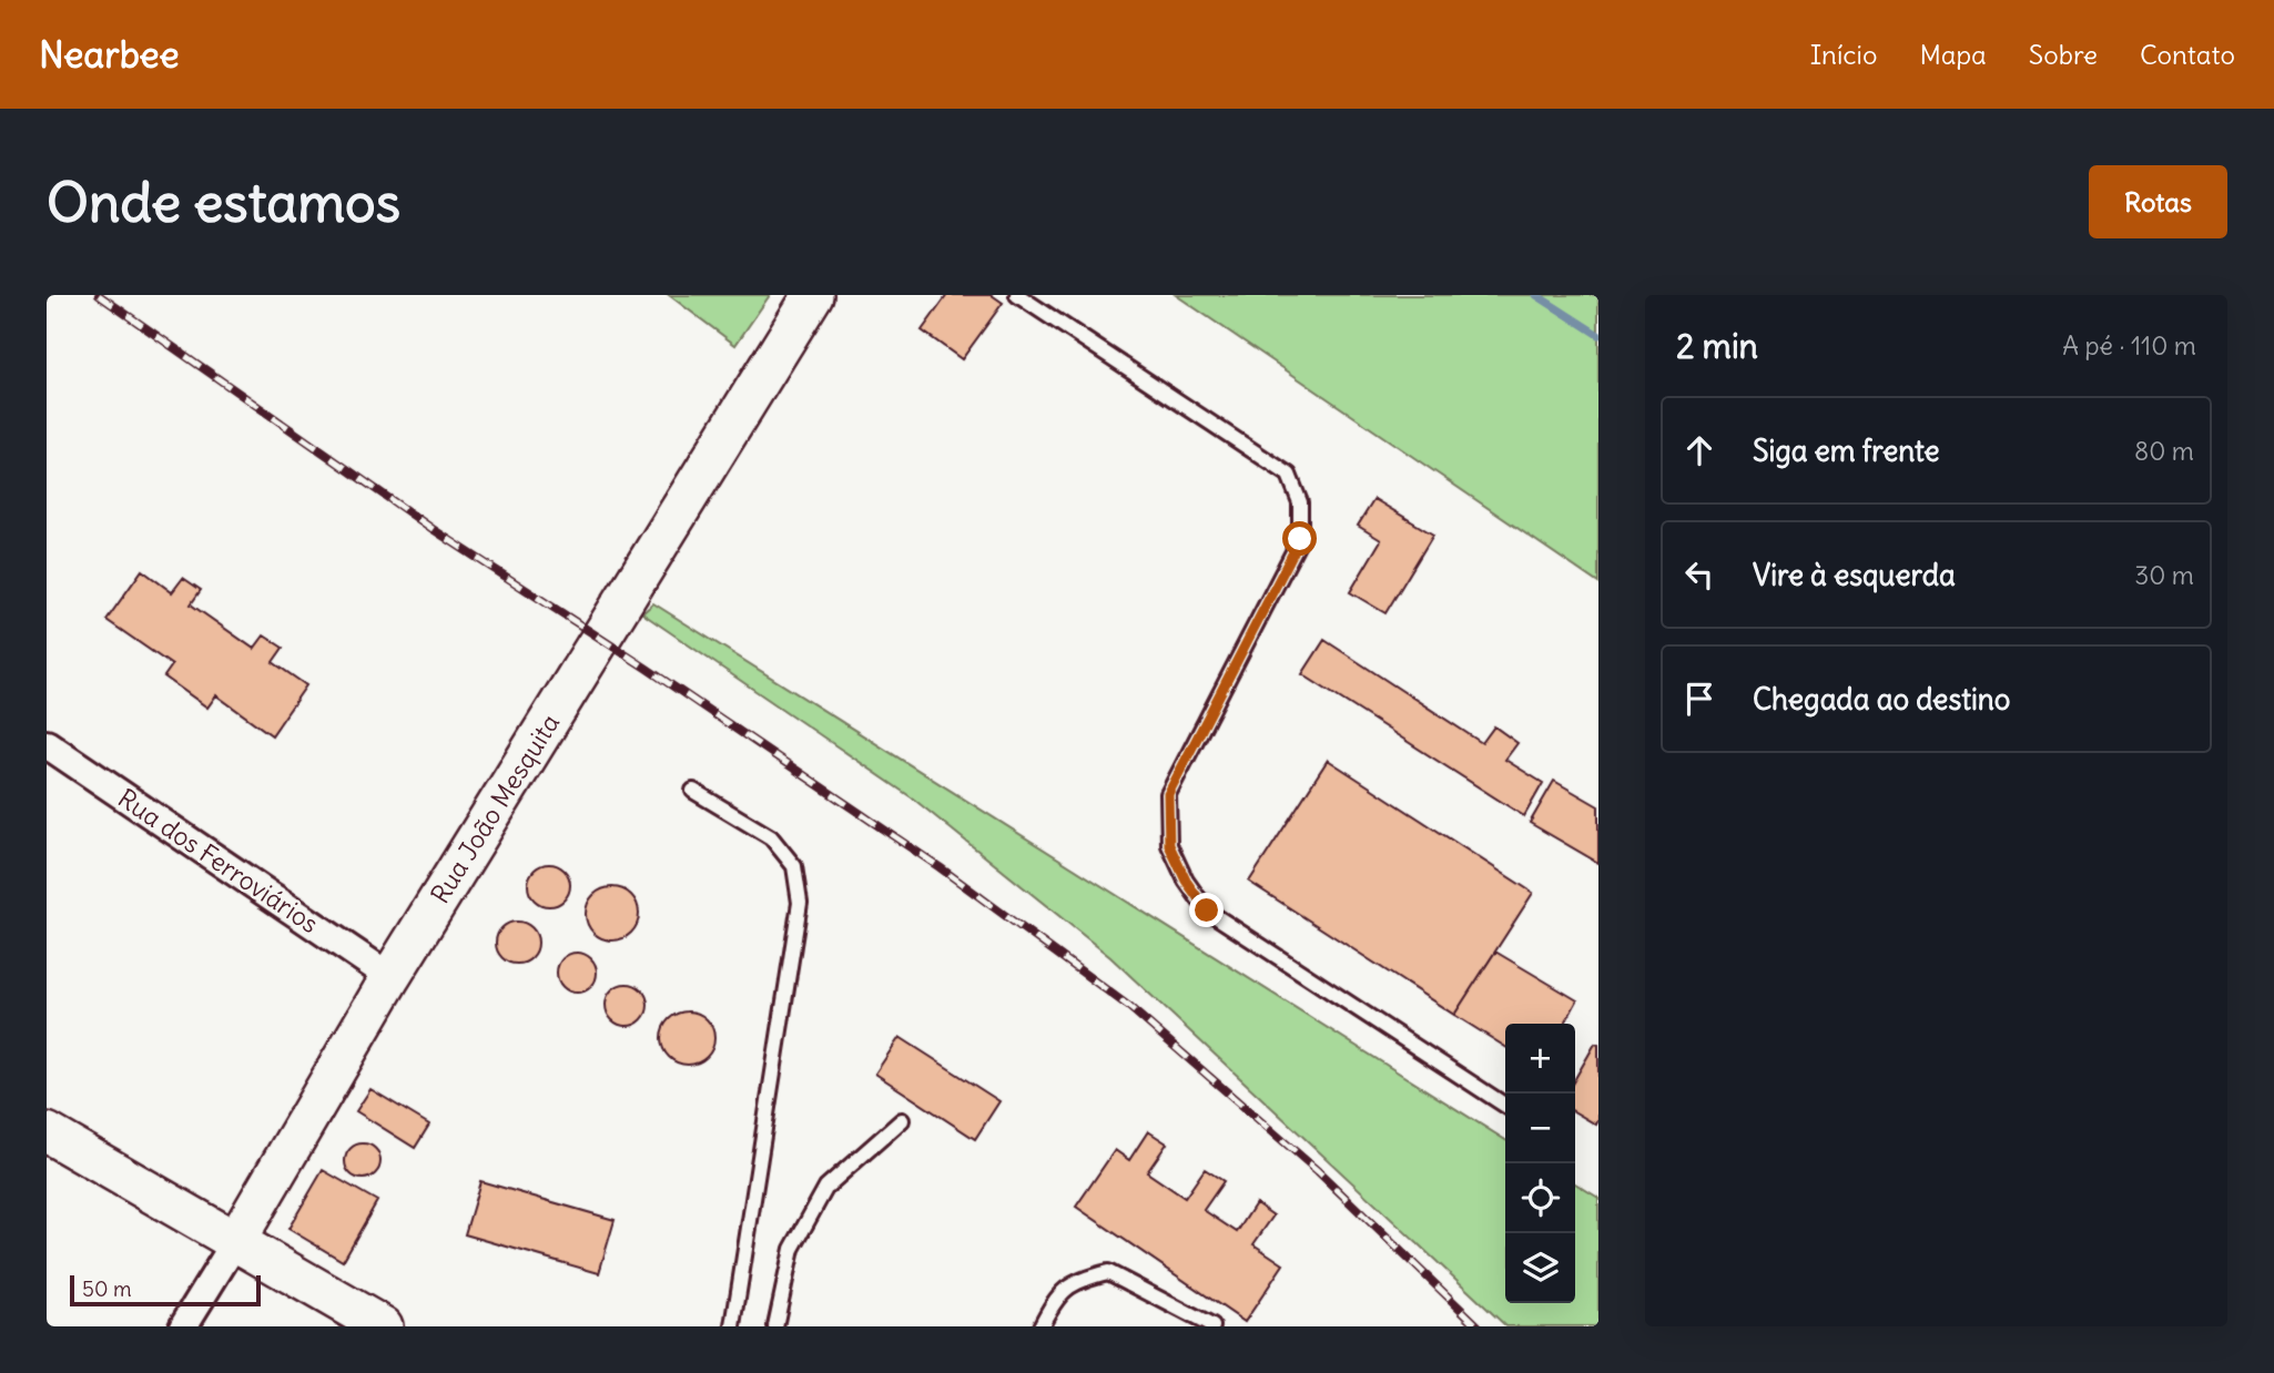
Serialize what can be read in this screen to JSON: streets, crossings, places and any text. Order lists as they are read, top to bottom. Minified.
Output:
{"streets":{"street":["Rua João Mesquita","Rua dos Ferroviários"]},"crossings":[["Rua João Mesquita","Rua dos Ferroviários"]],"scale_bar":"50 m","page":{"header":"Nearbee","nav":["Início","Mapa","Sobre","Contato"],"buttons":"Rotas","title":"Onde estamos","heading":["2 min","A pé · 110 m"],"list":[["Siga em frente","80 m"],["Vire à esquerda","30 m"],"Chegada ao destino"],"map_buttons":["+","−"],"scale":"50 m"}}
